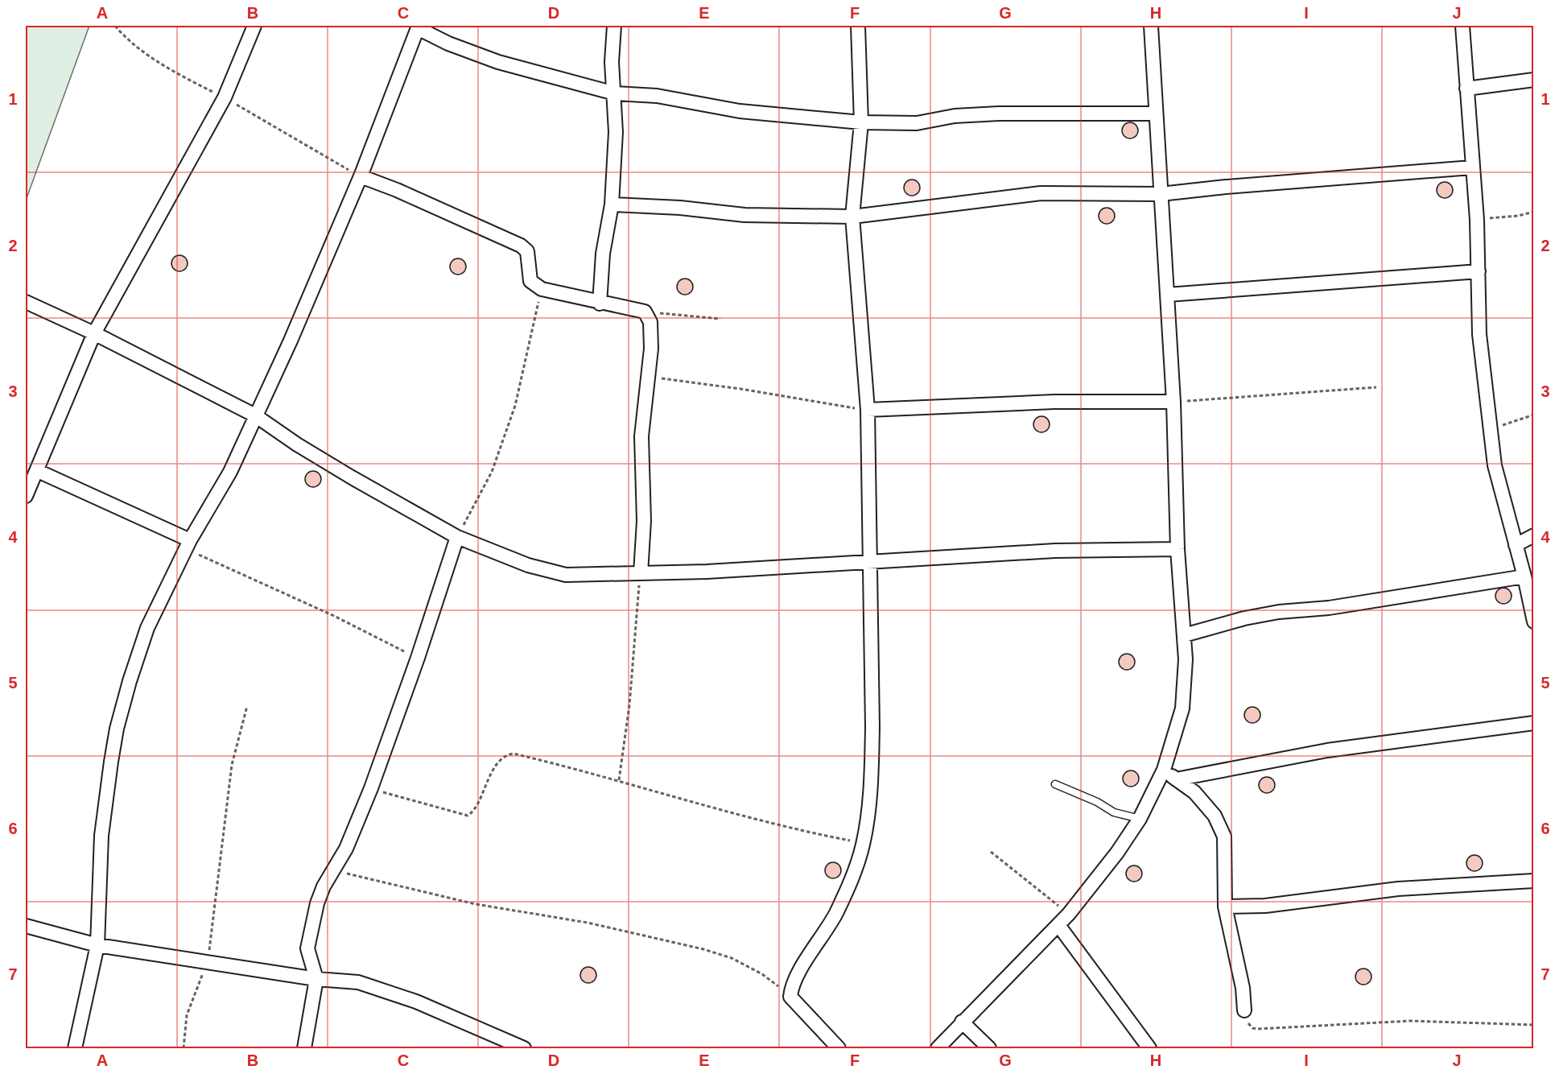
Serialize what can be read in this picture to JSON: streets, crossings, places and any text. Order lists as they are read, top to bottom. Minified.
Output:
{"grid":{"columns":["A","B","C","D","E","F","G","H","I","J"],"rows":["1","2","3","4","5","6","7"]}}
